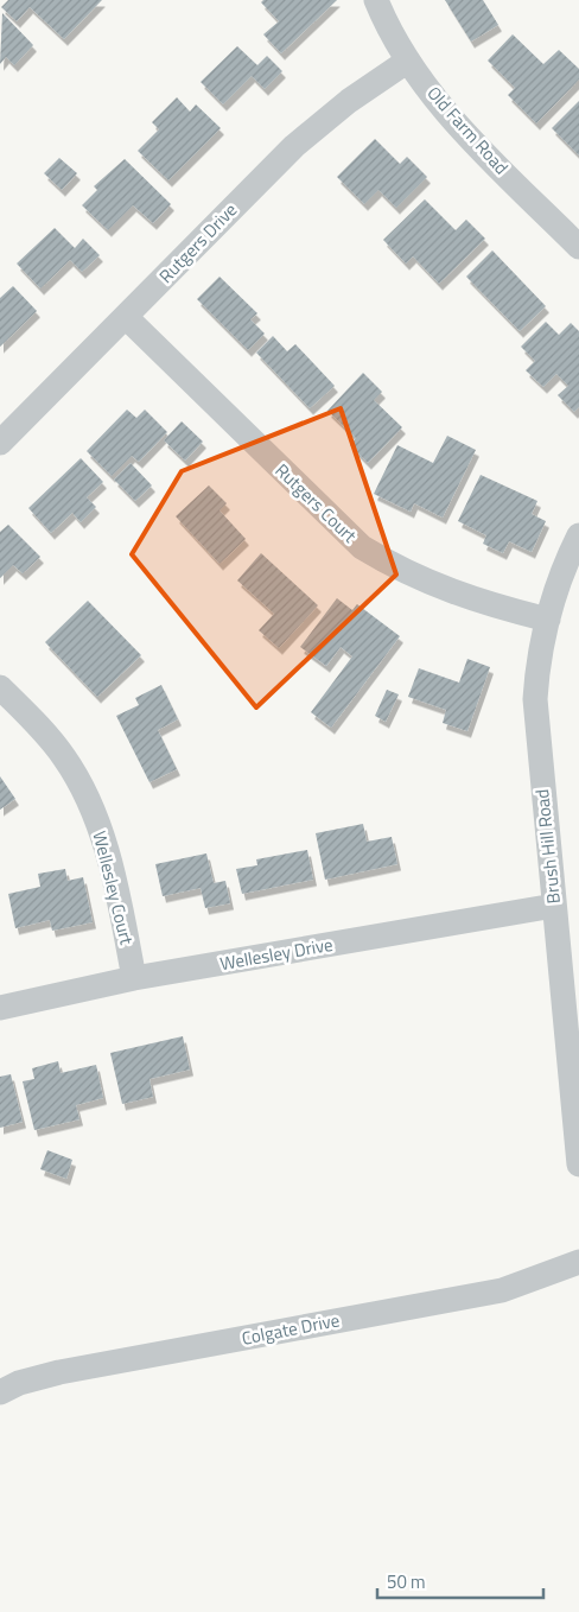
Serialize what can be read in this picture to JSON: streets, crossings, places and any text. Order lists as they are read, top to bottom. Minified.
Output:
{"streets":{"street":["Old Farm Road","Rutgers Drive","Rutgers Court","Brush Hill Road","Wellesley Court","Wellesley Drive","Colgate Drive"]},"crossings":[["Old Farm Road","Rutgers Drive"],["Rutgers Drive","Rutgers Court"],["Rutgers Court","Brush Hill Road"],["Brush Hill Road","Wellesley Drive"],["Wellesley Court","Wellesley Drive"]],"scale_bar":"50 m"}
